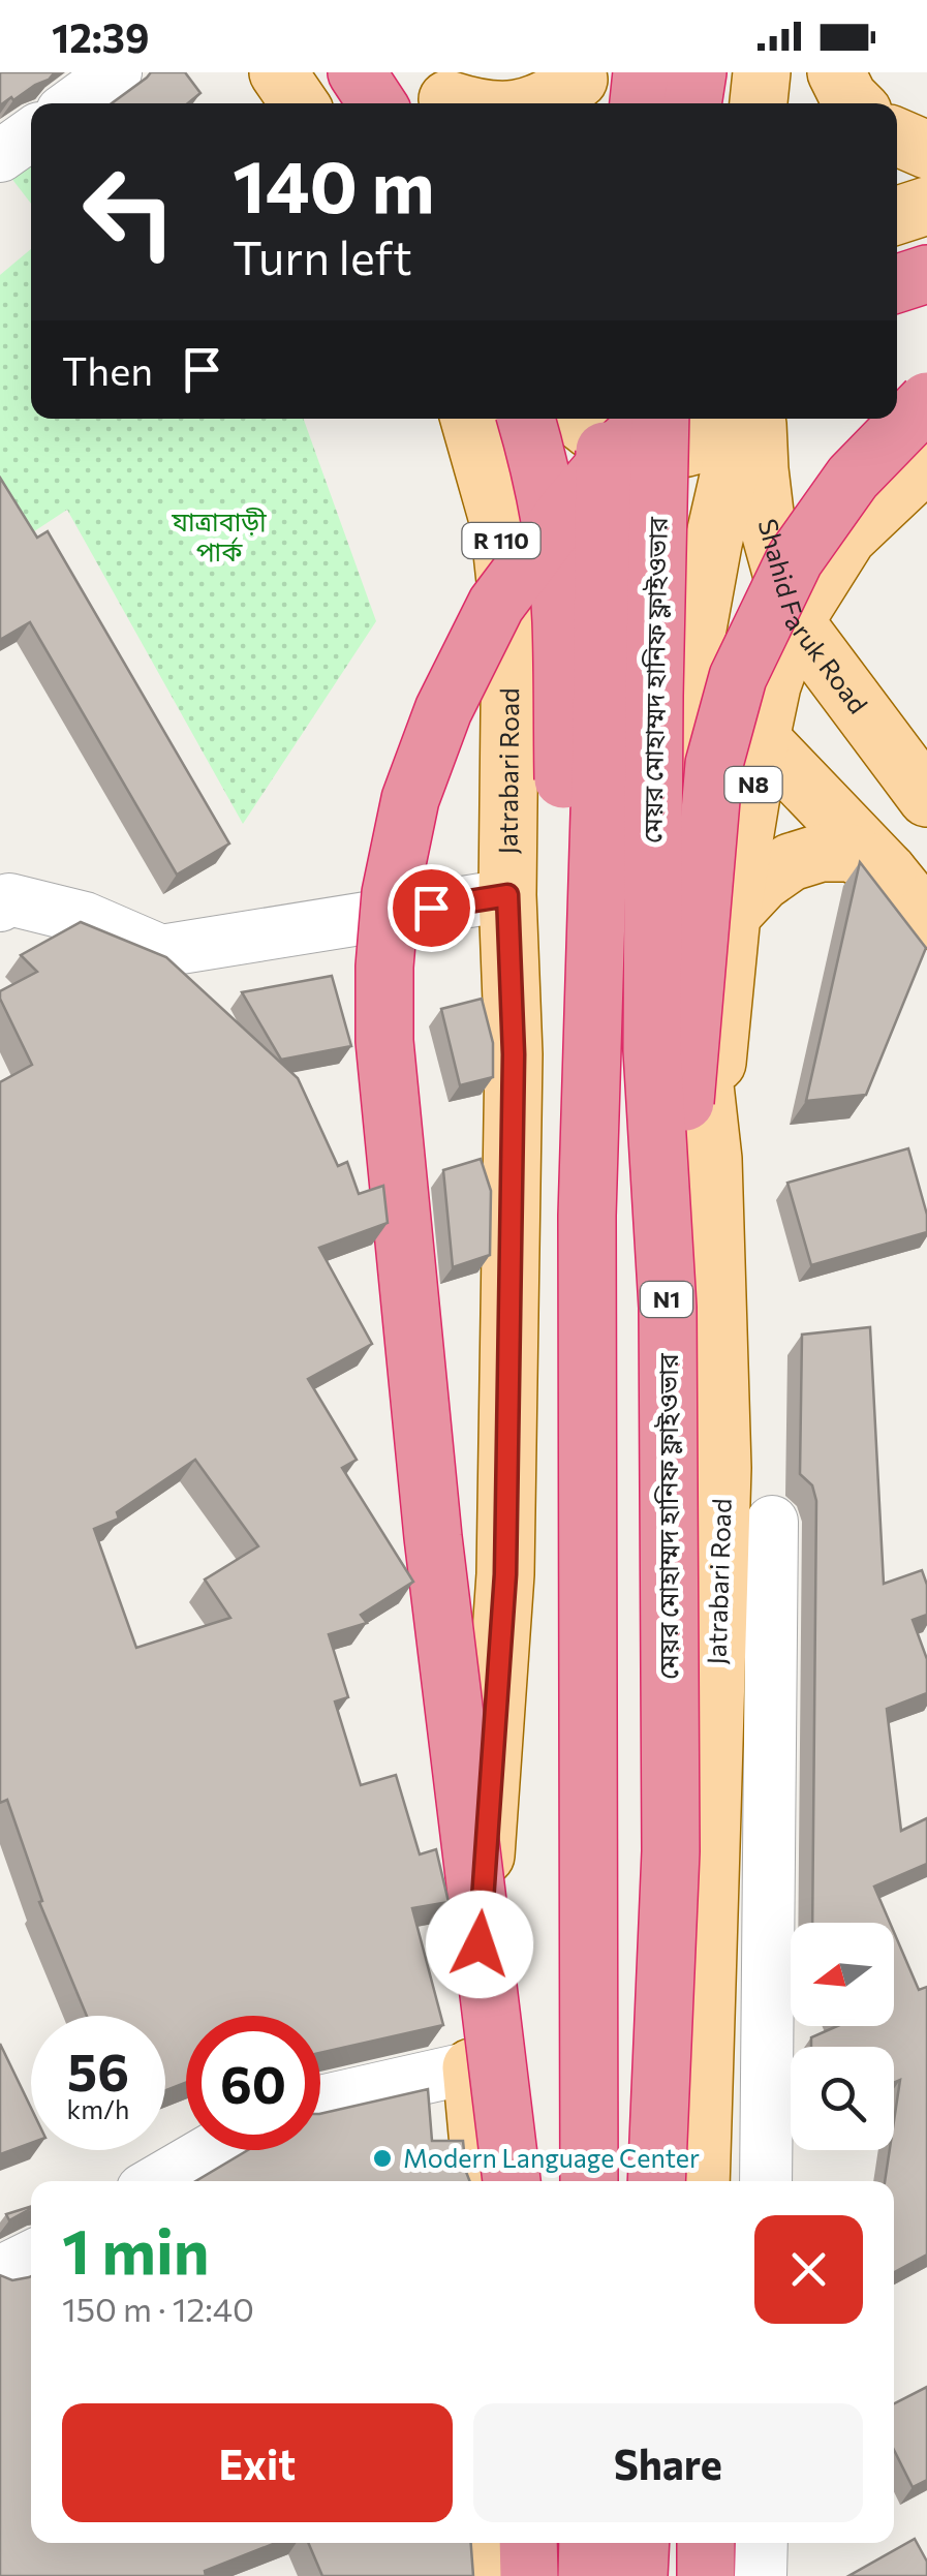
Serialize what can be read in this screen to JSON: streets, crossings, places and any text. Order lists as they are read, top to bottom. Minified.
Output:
{"streets":{"highway":["মেয়র মোহাম্মদ হানিফ ফ্লাইওভার","N1"],"main road":["R 110","Shahid Faruk Road","Jatrabari Road","N8"]},"crossings":[["R 110","Jatrabari Road"],["Shahid Faruk Road","N8"],["Jatrabari Road","N8"]],"parks":["যাত্রাবাড়ী পার্ক"],"places":["Modern Language Center"],"north":"left","page":{"status":"12:39","turn":["140 m","Turn left"],"then":"Then","speed":"56 km/h","limit":"60","heading":["1 min","150 m · 12:40"],"buttons":["Exit","Share"]}}
